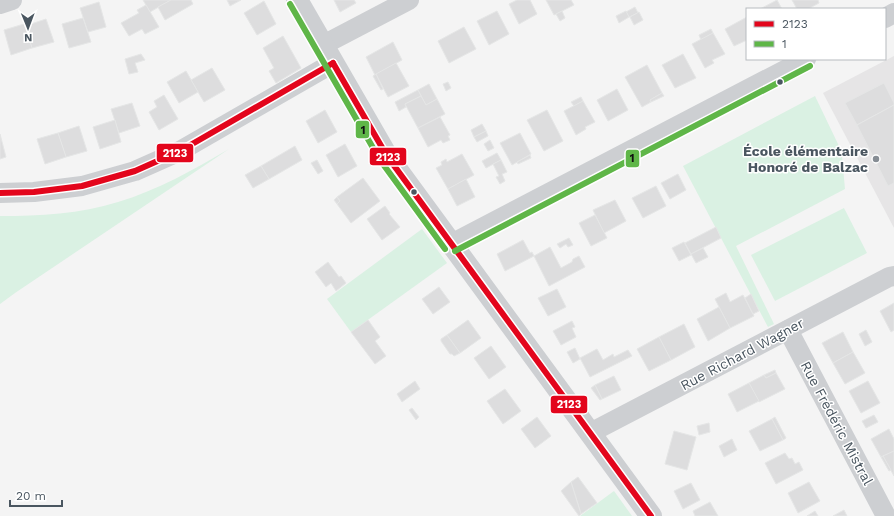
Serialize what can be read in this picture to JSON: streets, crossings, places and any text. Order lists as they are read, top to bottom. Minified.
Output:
{"streets":{"street":["Rue Richard Wagner","Rue Frédéric Mistral"]},"crossings":[["Rue Richard Wagner","Rue Frédéric Mistral"]],"places":["École élémentaire Honoré de Balzac"],"lines":["transit line 1","transit line 2123"],"legend":["2123","1"],"scale_bar":"20 m","north":"bottom"}
